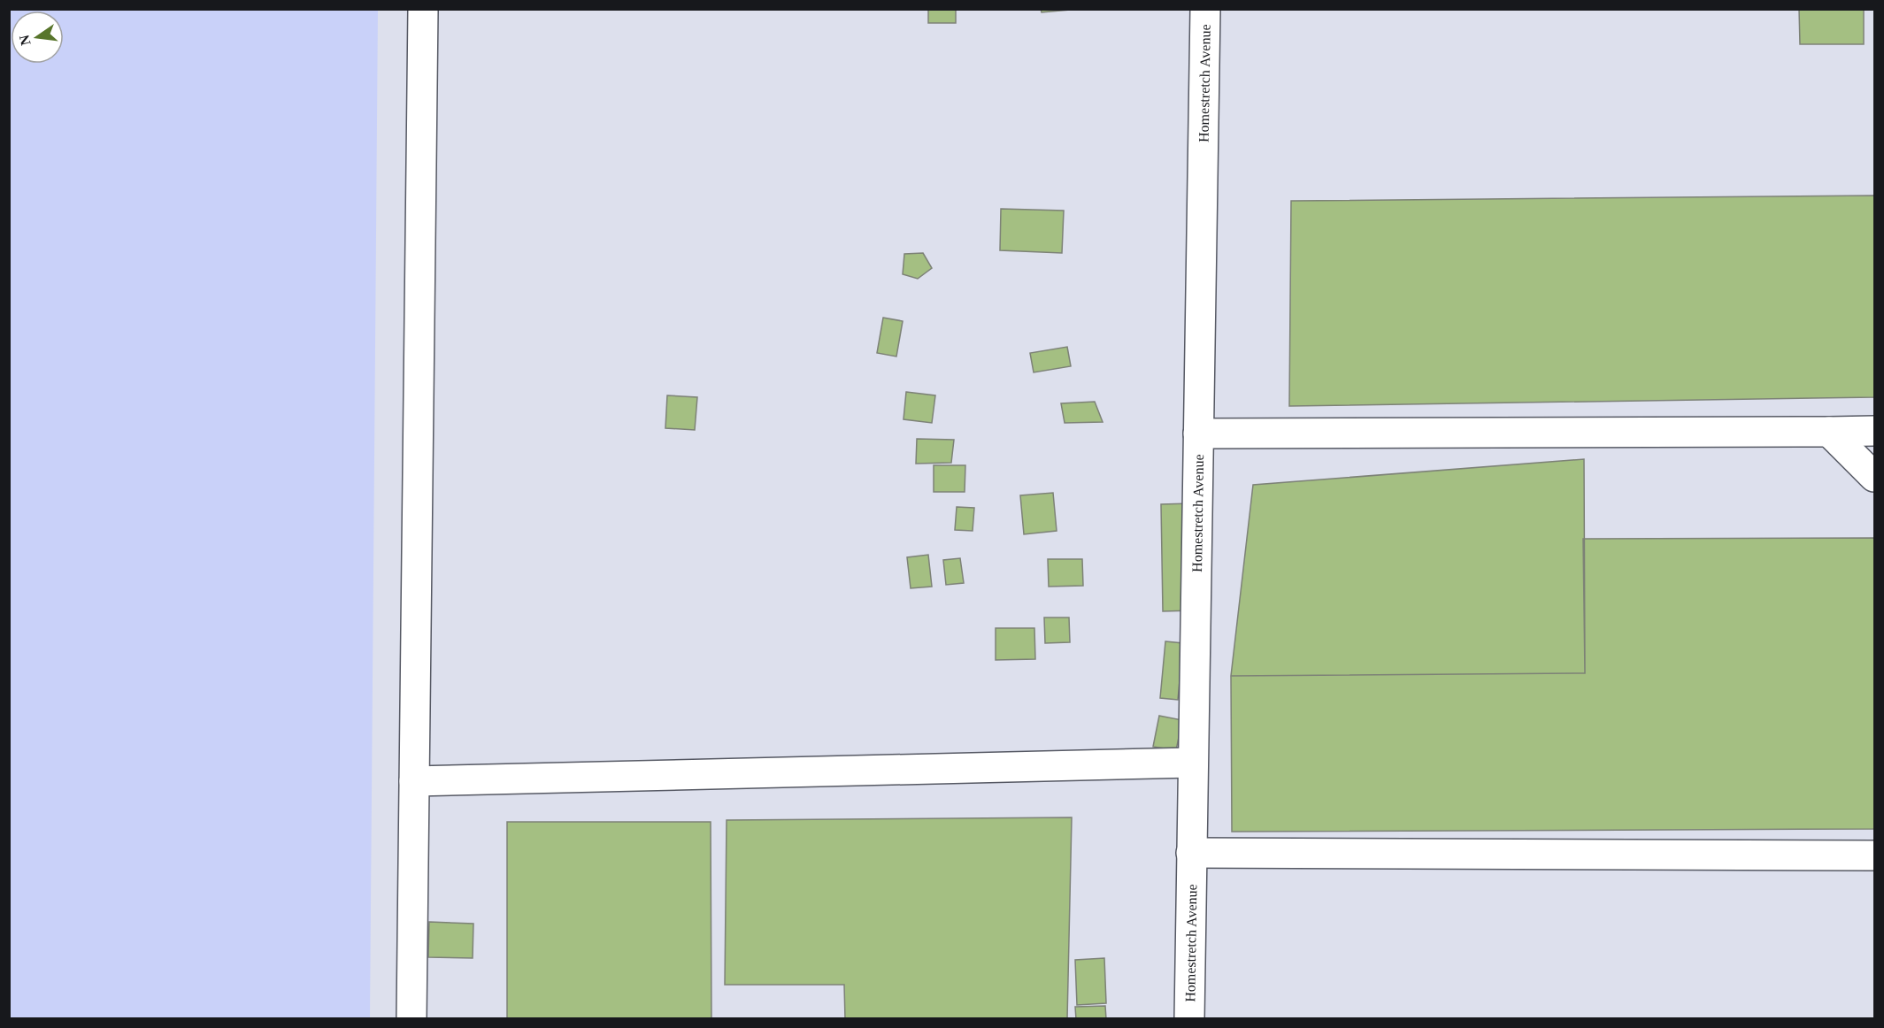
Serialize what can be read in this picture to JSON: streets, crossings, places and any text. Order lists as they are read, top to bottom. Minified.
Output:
{"streets":{"street":["Homestretch Avenue"]},"north":"left"}
